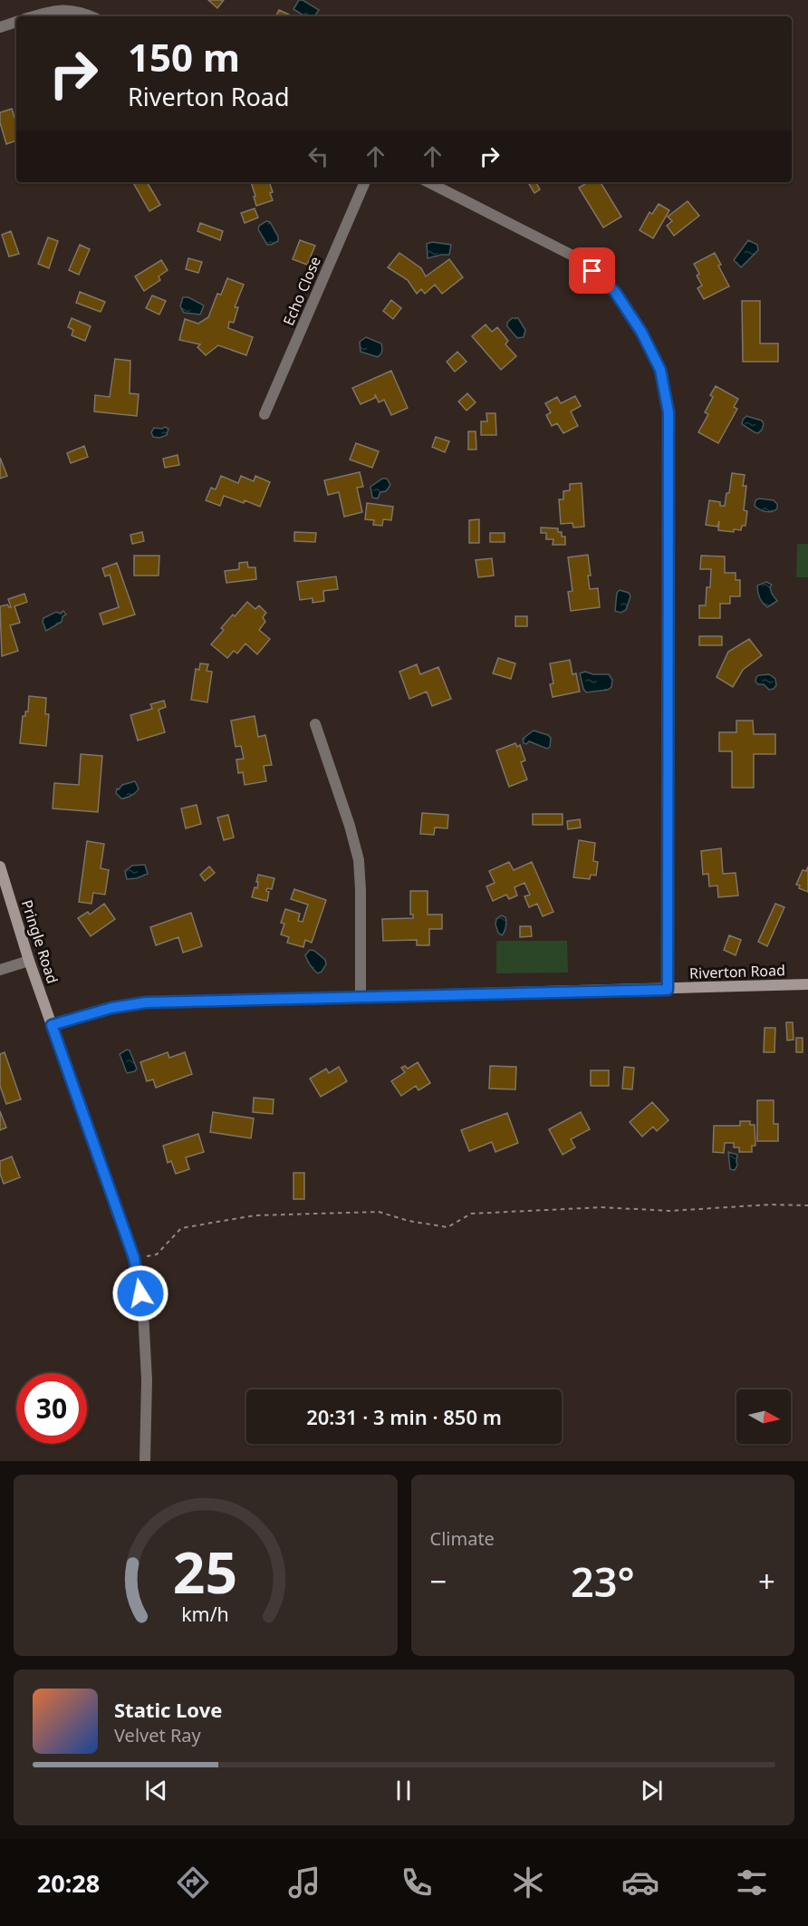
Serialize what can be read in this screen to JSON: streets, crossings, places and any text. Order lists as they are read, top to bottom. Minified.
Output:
{"streets":{"street":["Echo Close","Pringle Road","Riverton Road"]},"crossings":[["Pringle Road","Riverton Road"]],"north":"right","page":{"turn":["150 m","Riverton Road"],"limit":"30","trip":"20:31 · 3 min · 850 m","tile":"Climate","heat":["−","23°","+"],"song":["Static Love","Velvet Ray"],"tabs":"20:28","gauge":["25","km/h"]}}
